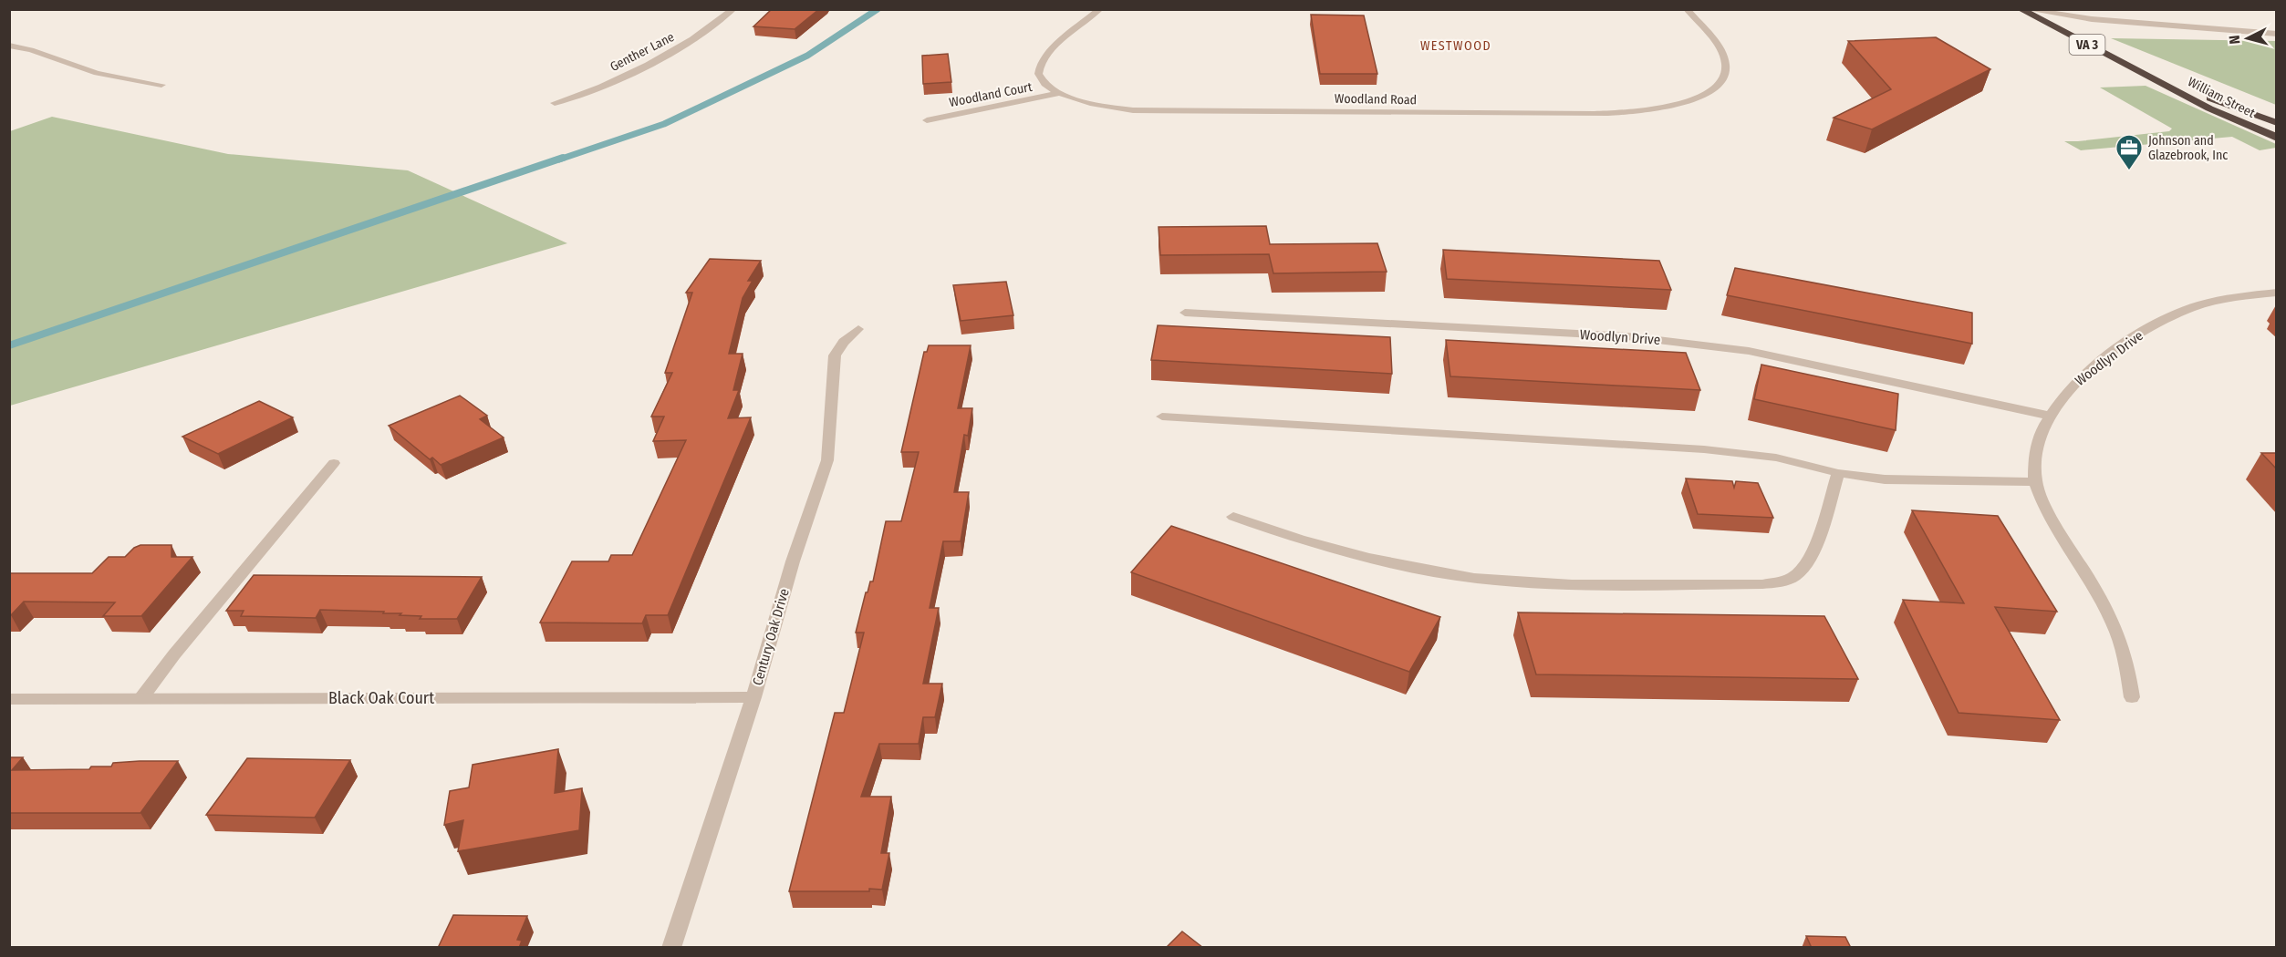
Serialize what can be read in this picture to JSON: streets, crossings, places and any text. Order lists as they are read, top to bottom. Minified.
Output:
{"streets":{"highway":["VA 3","William Street"],"street":["Genther Lane","Woodland Court","Woodland Road","Woodlyn Drive","Century Oak Drive","Black Oak Court"]},"crossings":[["Woodland Court","Woodland Road"],["Century Oak Drive","Black Oak Court"]],"districts":["WESTWOOD"],"places":{"office":["Johnson and Glazebrook, Inc"]},"north":"left"}
